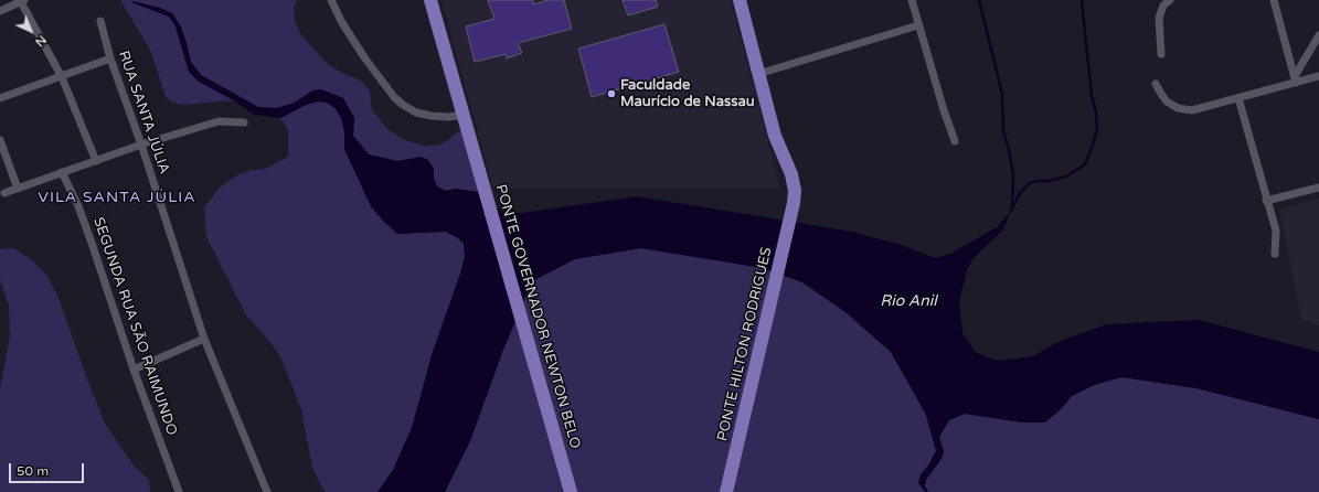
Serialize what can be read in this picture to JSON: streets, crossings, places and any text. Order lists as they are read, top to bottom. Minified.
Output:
{"streets":{"main road":["PONTE GOVERNADOR NEWTON BELO","PONTE HILTON RODRIGUES"],"street":["RUA SANTA JÚLIA","SEGUNDA RUA SÃO RAIMUNDO"]},"districts":["VILA SANTA JÚLIA"],"water":["Rio Anil"],"places":["Faculdade Maurício de Nassau"],"scale_bar":"50 m","north":"bottom right"}
